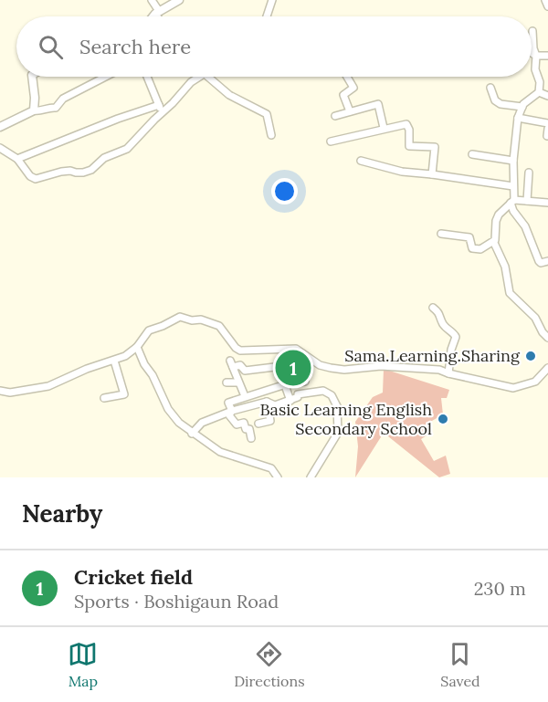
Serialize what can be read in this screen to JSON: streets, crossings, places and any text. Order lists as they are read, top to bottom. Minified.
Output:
{"places":["Sama.Learning.Sharing","Basic Learning English Secondary School"],"page":{"search":"Search here","pins":"1","heading":"Nearby","list":[{"mark":"1","name":"Cricket field","note":"Sports · Boshigaun Road","value":"230 m"}],"nav":["Map","Directions","Saved"]}}
